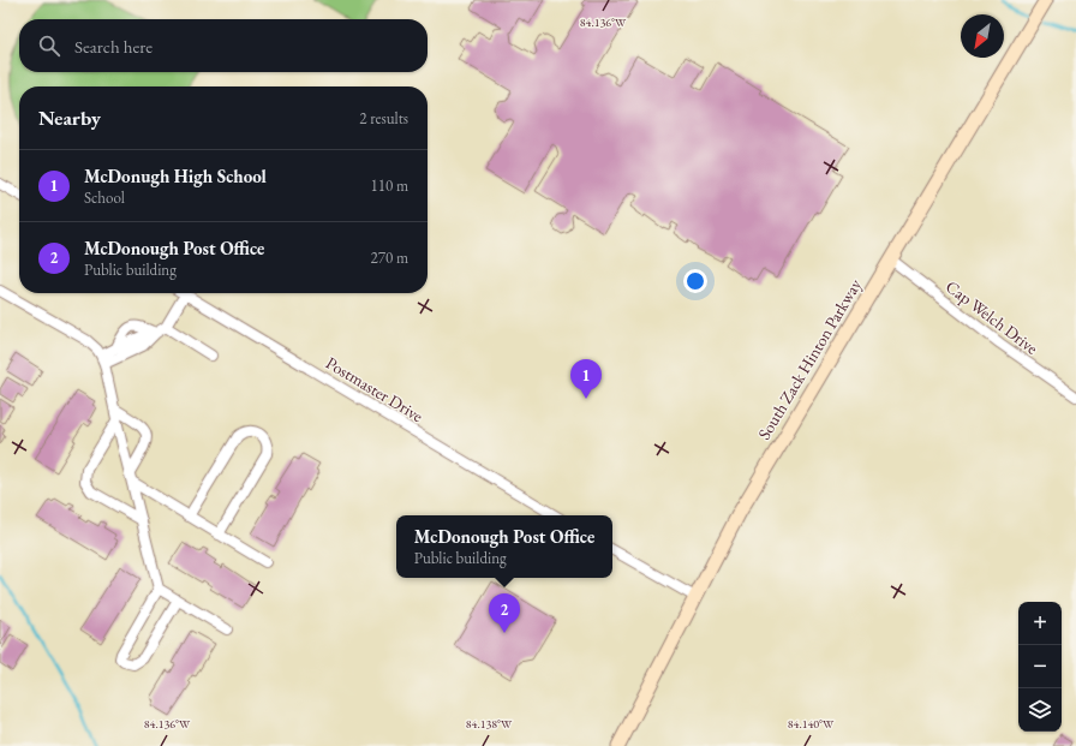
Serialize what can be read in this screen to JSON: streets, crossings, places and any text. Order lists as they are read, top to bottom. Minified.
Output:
{"streets":{"main road":["South Zack Hinton Parkway"],"street":["Cap Welch Drive","Postmaster Drive"]},"crossings":[["Cap Welch Drive","South Zack Hinton Parkway"]],"north":"bottom left","page":{"search":"Search here","heading":["Nearby","2 results"],"list":[{"mark":"1","name":"McDonugh High School","note":"School","value":"110 m"},{"mark":"2","name":"McDonough Post Office","note":"Public building","value":"270 m"}],"pins":["1","2"],"popup":["McDonough Post Office","Public building"],"map_buttons":["+","−"]},"coordinates":["84.136°W","84.138°W","84.140°W"]}
